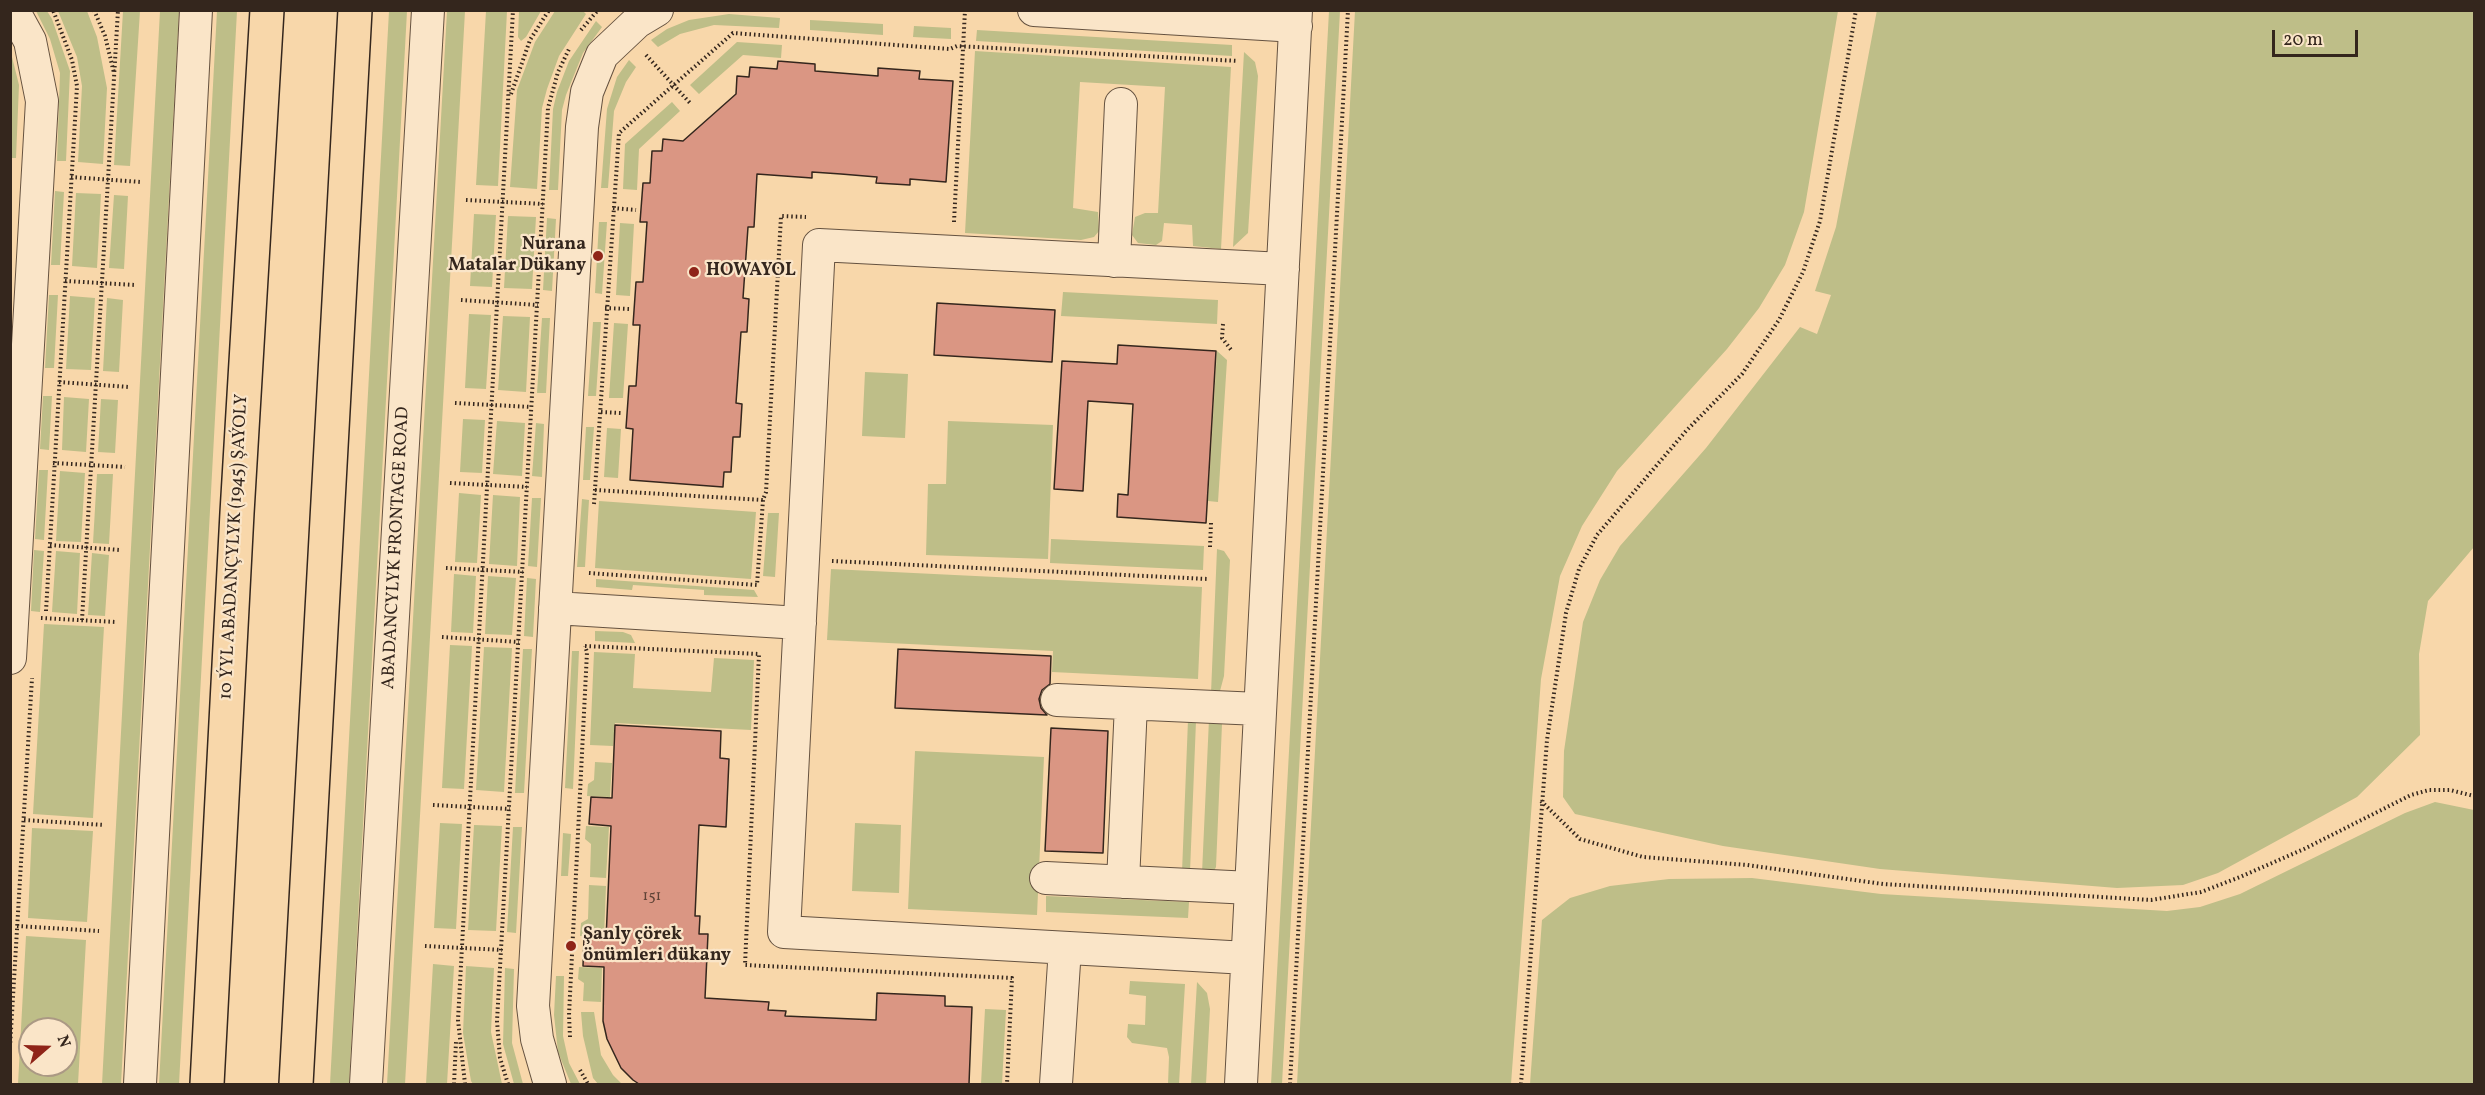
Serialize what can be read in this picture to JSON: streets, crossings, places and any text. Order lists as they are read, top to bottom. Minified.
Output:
{"streets":{"main road":["10 ÝYL ABADANÇYLYK (1945) ŞAÝOLY"],"street":["ABADANCYLYK FRONTAGE ROAD"]},"places":["Nurana Matalar Dükany","HOWAYOL","Şanly çörek önümleri dükany"],"house_numbers":["151"],"scale_bar":"20 m","north":"right"}
